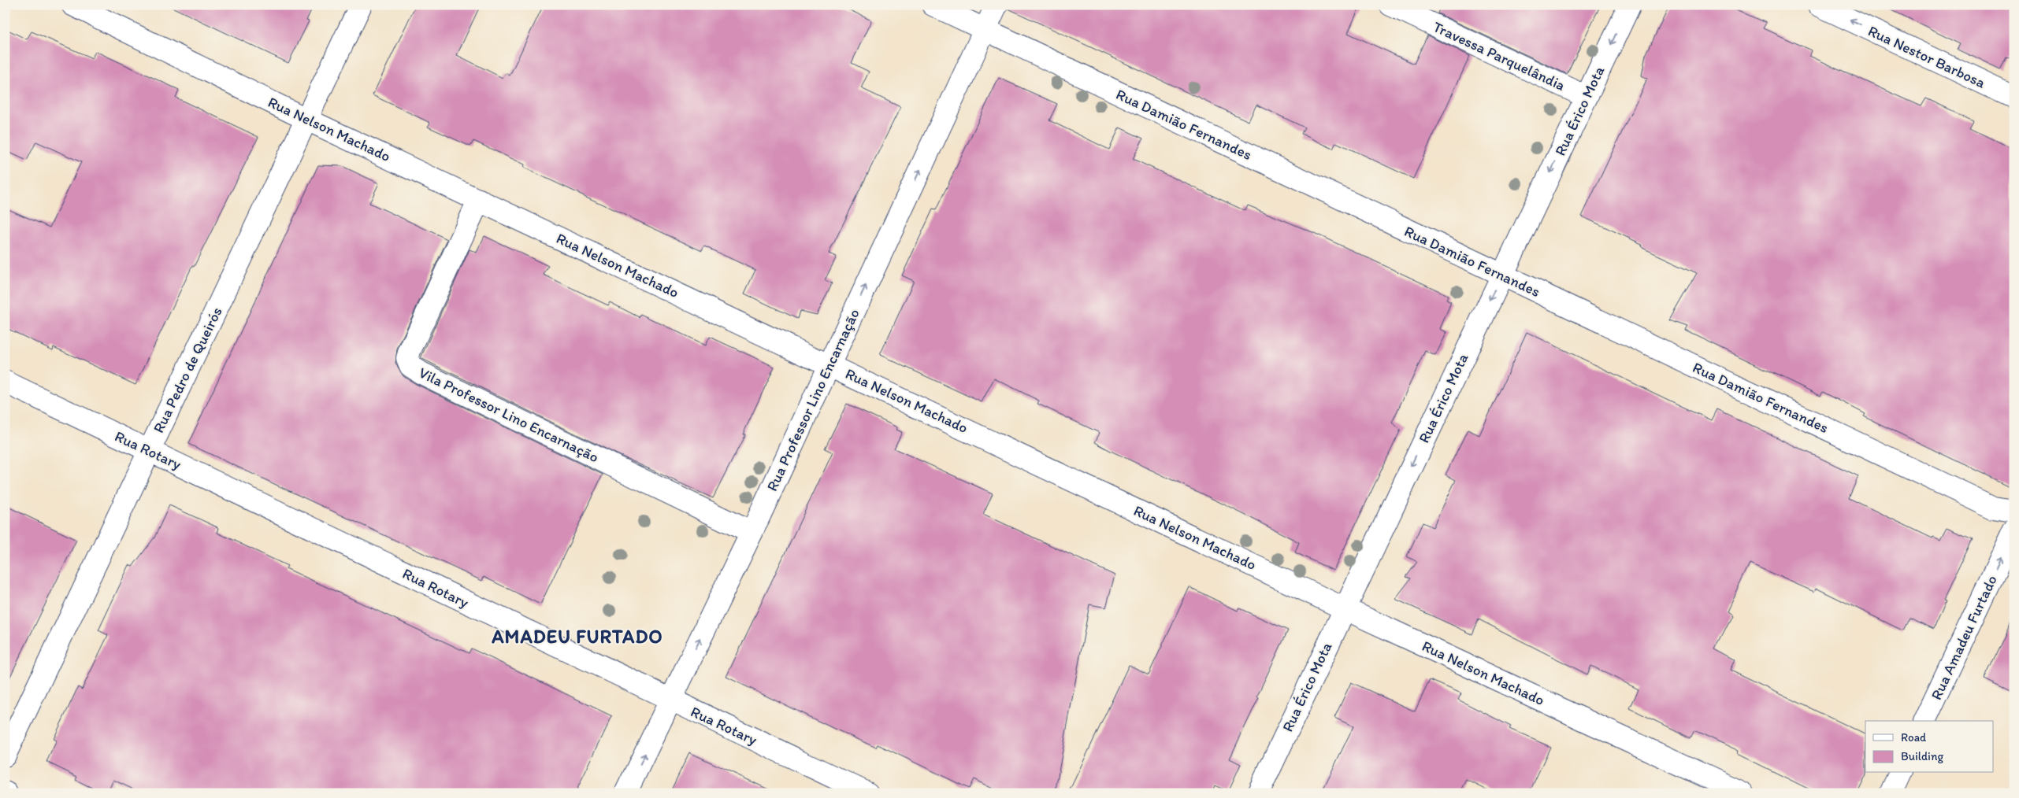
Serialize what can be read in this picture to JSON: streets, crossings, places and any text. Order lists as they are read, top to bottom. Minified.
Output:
{"streets":{"street":["Travessa Parquelândia","Rua Nestor Barbosa","Rua Érico Mota","Rua Damião Fernandes","Rua Nelson Machado","Rua Pedro de Queirós","Rua Professor Lino Encarnação","Vila Professor Lino Encarnação","Rua Rotary","Rua Amadeu Furtado"]},"crossings":[["Travessa Parquelândia","Rua Érico Mota"],["Rua Érico Mota","Rua Damião Fernandes"],["Rua Érico Mota","Rua Nelson Machado"],["Rua Damião Fernandes","Rua Professor Lino Encarnação"],["Rua Nelson Machado","Rua Pedro de Queirós"],["Rua Nelson Machado","Rua Professor Lino Encarnação"],["Rua Nelson Machado","Vila Professor Lino Encarnação"],["Rua Pedro de Queirós","Rua Rotary"],["Rua Professor Lino Encarnação","Vila Professor Lino Encarnação"],["Rua Professor Lino Encarnação","Rua Rotary"]],"one_way":["Rua Nestor Barbosa","Rua Érico Mota","Rua Professor Lino Encarnação","Rua Amadeu Furtado"],"districts":["AMADEU FURTADO"],"legend":["Road","Building"]}
